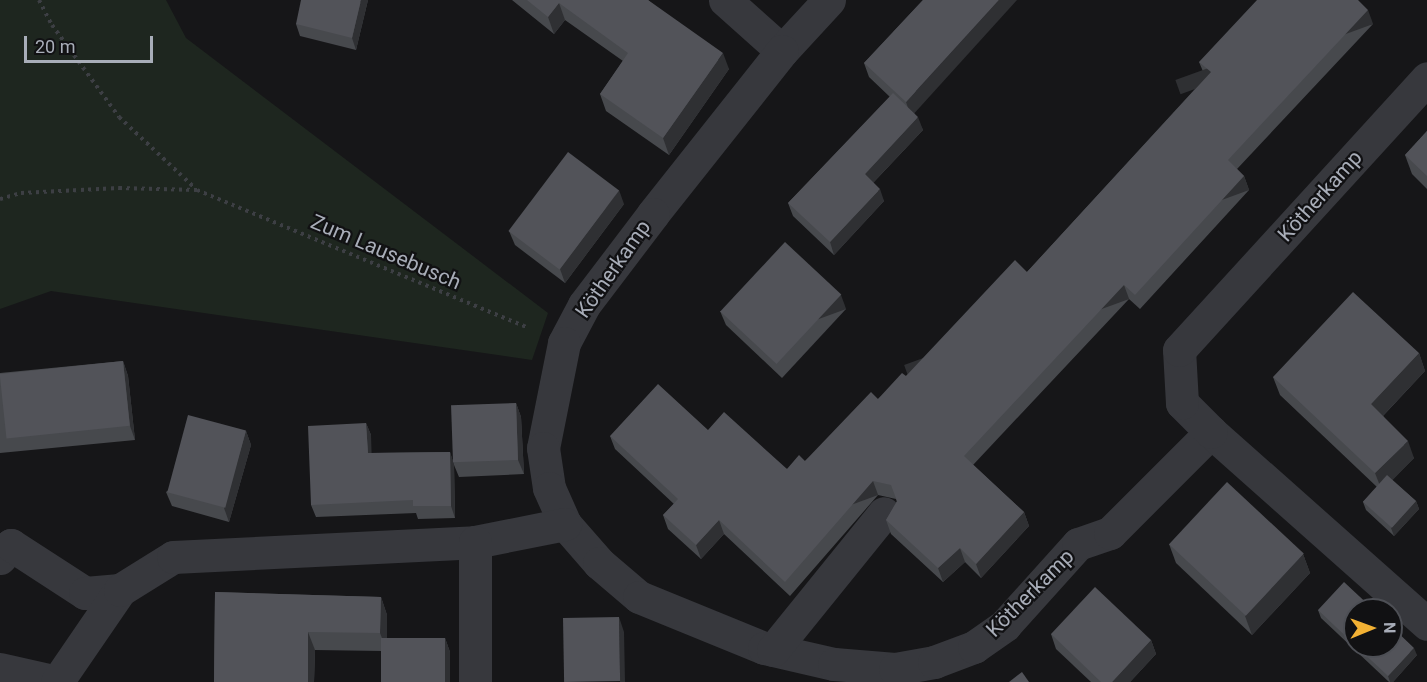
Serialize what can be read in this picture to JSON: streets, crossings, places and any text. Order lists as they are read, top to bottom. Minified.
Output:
{"streets":{"street":["Kötherkamp"],"path":["Zum Lausebusch"]},"crossings":[["Kötherkamp","Zum Lausebusch"]],"scale_bar":"20 m","north":"right"}
